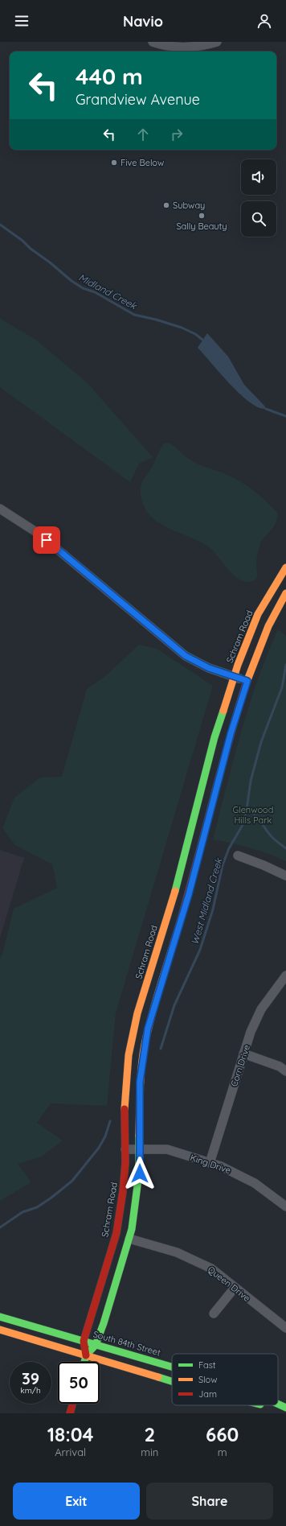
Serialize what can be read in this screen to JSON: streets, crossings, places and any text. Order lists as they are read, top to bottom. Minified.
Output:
{"streets":{"main road":["Schram Road","South 84th Street"],"street":["Corn Drive","King Drive","Queen Drive"]},"crossings":[["Schram Road","King Drive"],["Schram Road","South 84th Street"],["Corn Drive","King Drive"]],"water":["Midland Creek","West Midland Creek"],"parks":["Glenwood Hills Park"],"places":["Five Below","Subway","Sally Beauty"],"legend":["Fast","Slow","Jam"],"page":{"header":"Navio","turn":["440 m","Grandview Avenue"],"speed":"39 km/h","limit":"50","eta":["18:04","Arrival","2","min","660","m"],"buttons":["Exit","Share"]}}
